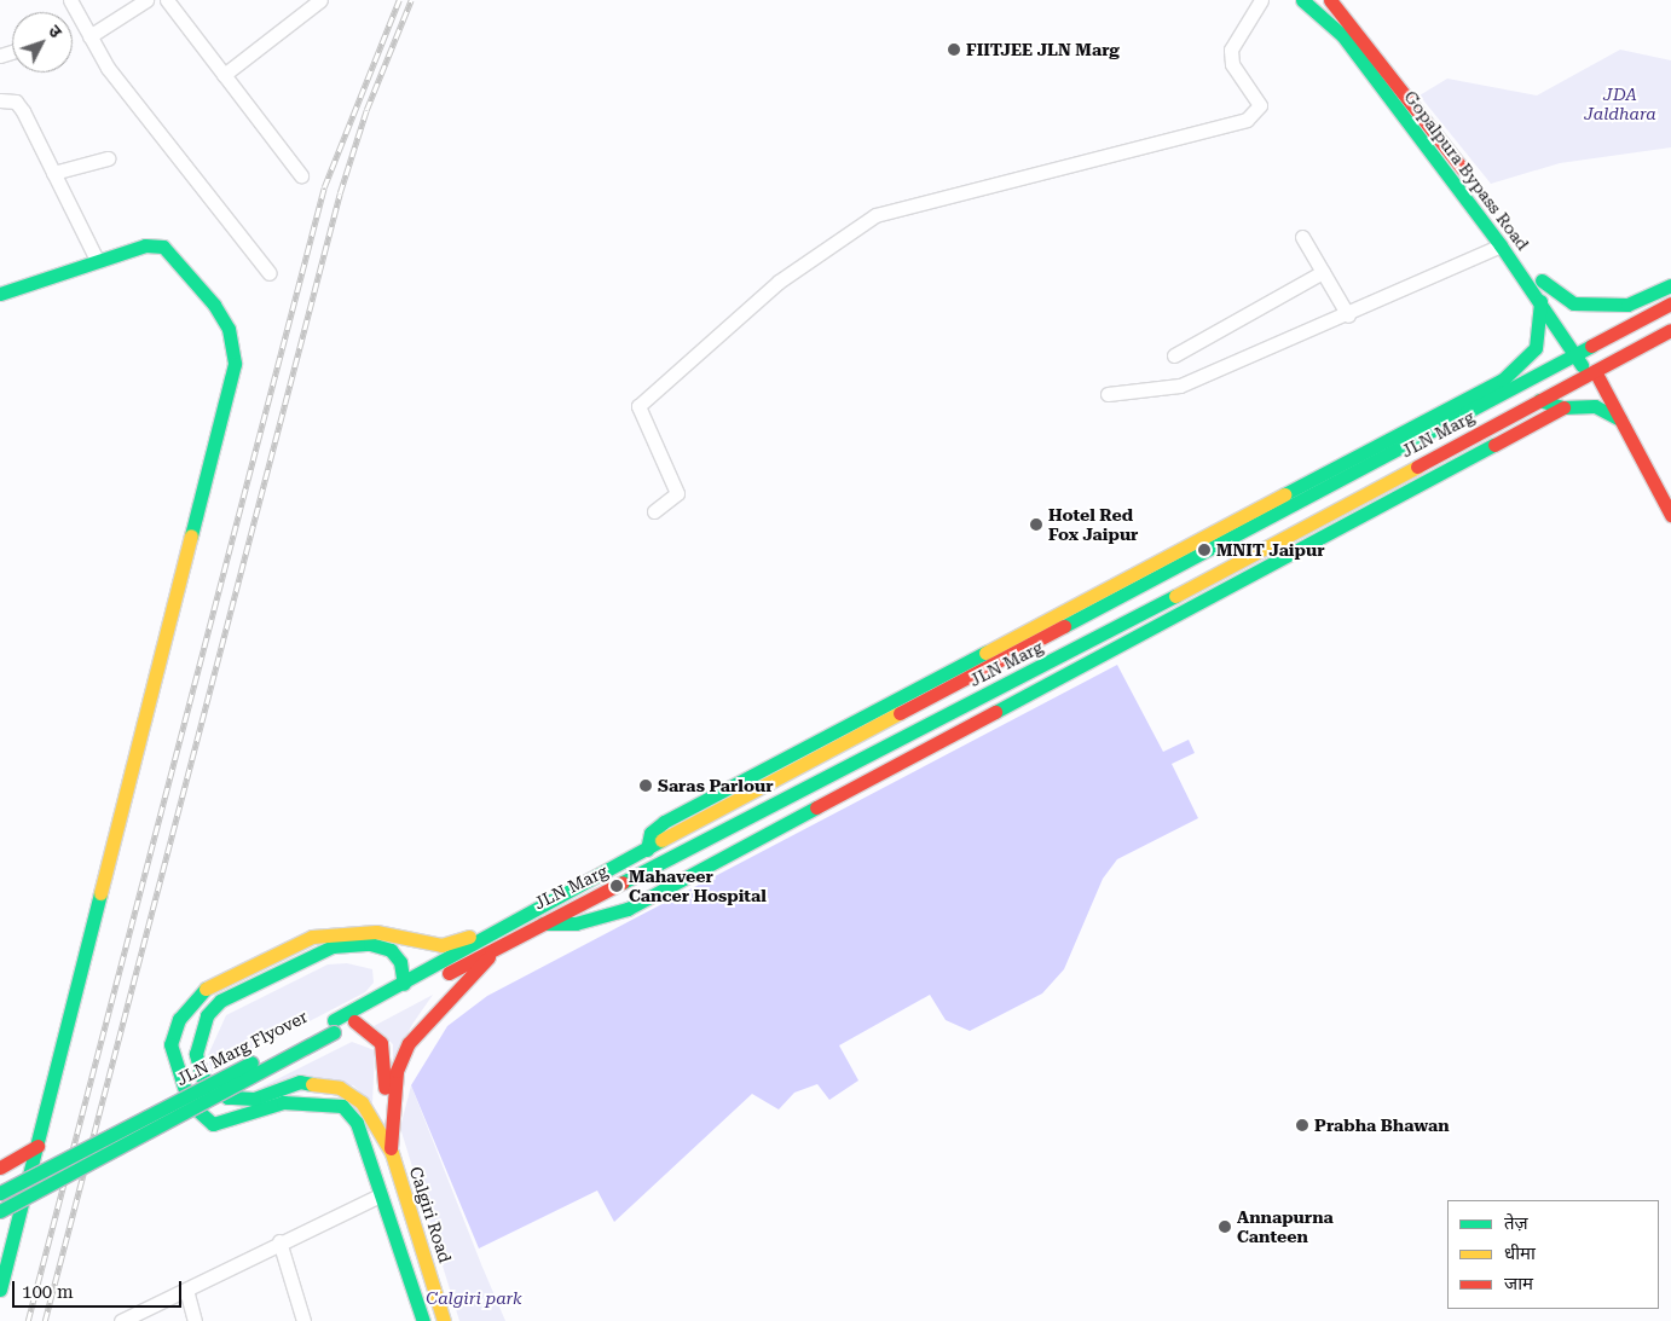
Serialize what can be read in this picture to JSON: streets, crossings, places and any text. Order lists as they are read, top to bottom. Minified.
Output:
{"streets":{"main road":["Gopalpura Bypass Road","JLN Marg","JLN Marg Flyover","Calgiri Road"]},"crossings":[["Gopalpura Bypass Road","JLN Marg"],["JLN Marg","JLN Marg Flyover"]],"parks":["JDA Jaldhara","Calgiri park"],"places":["FIITJEE JLN Marg","Hotel Red Fox Jaipur","MNIT Jaipur","Saras Parlour","Mahaveer Cancer Hospital","Prabha Bhawan","Annapurna Canteen"],"legend":["तेज़","धीमा","जाम"],"scale_bar":"100 m","north":"top right"}
